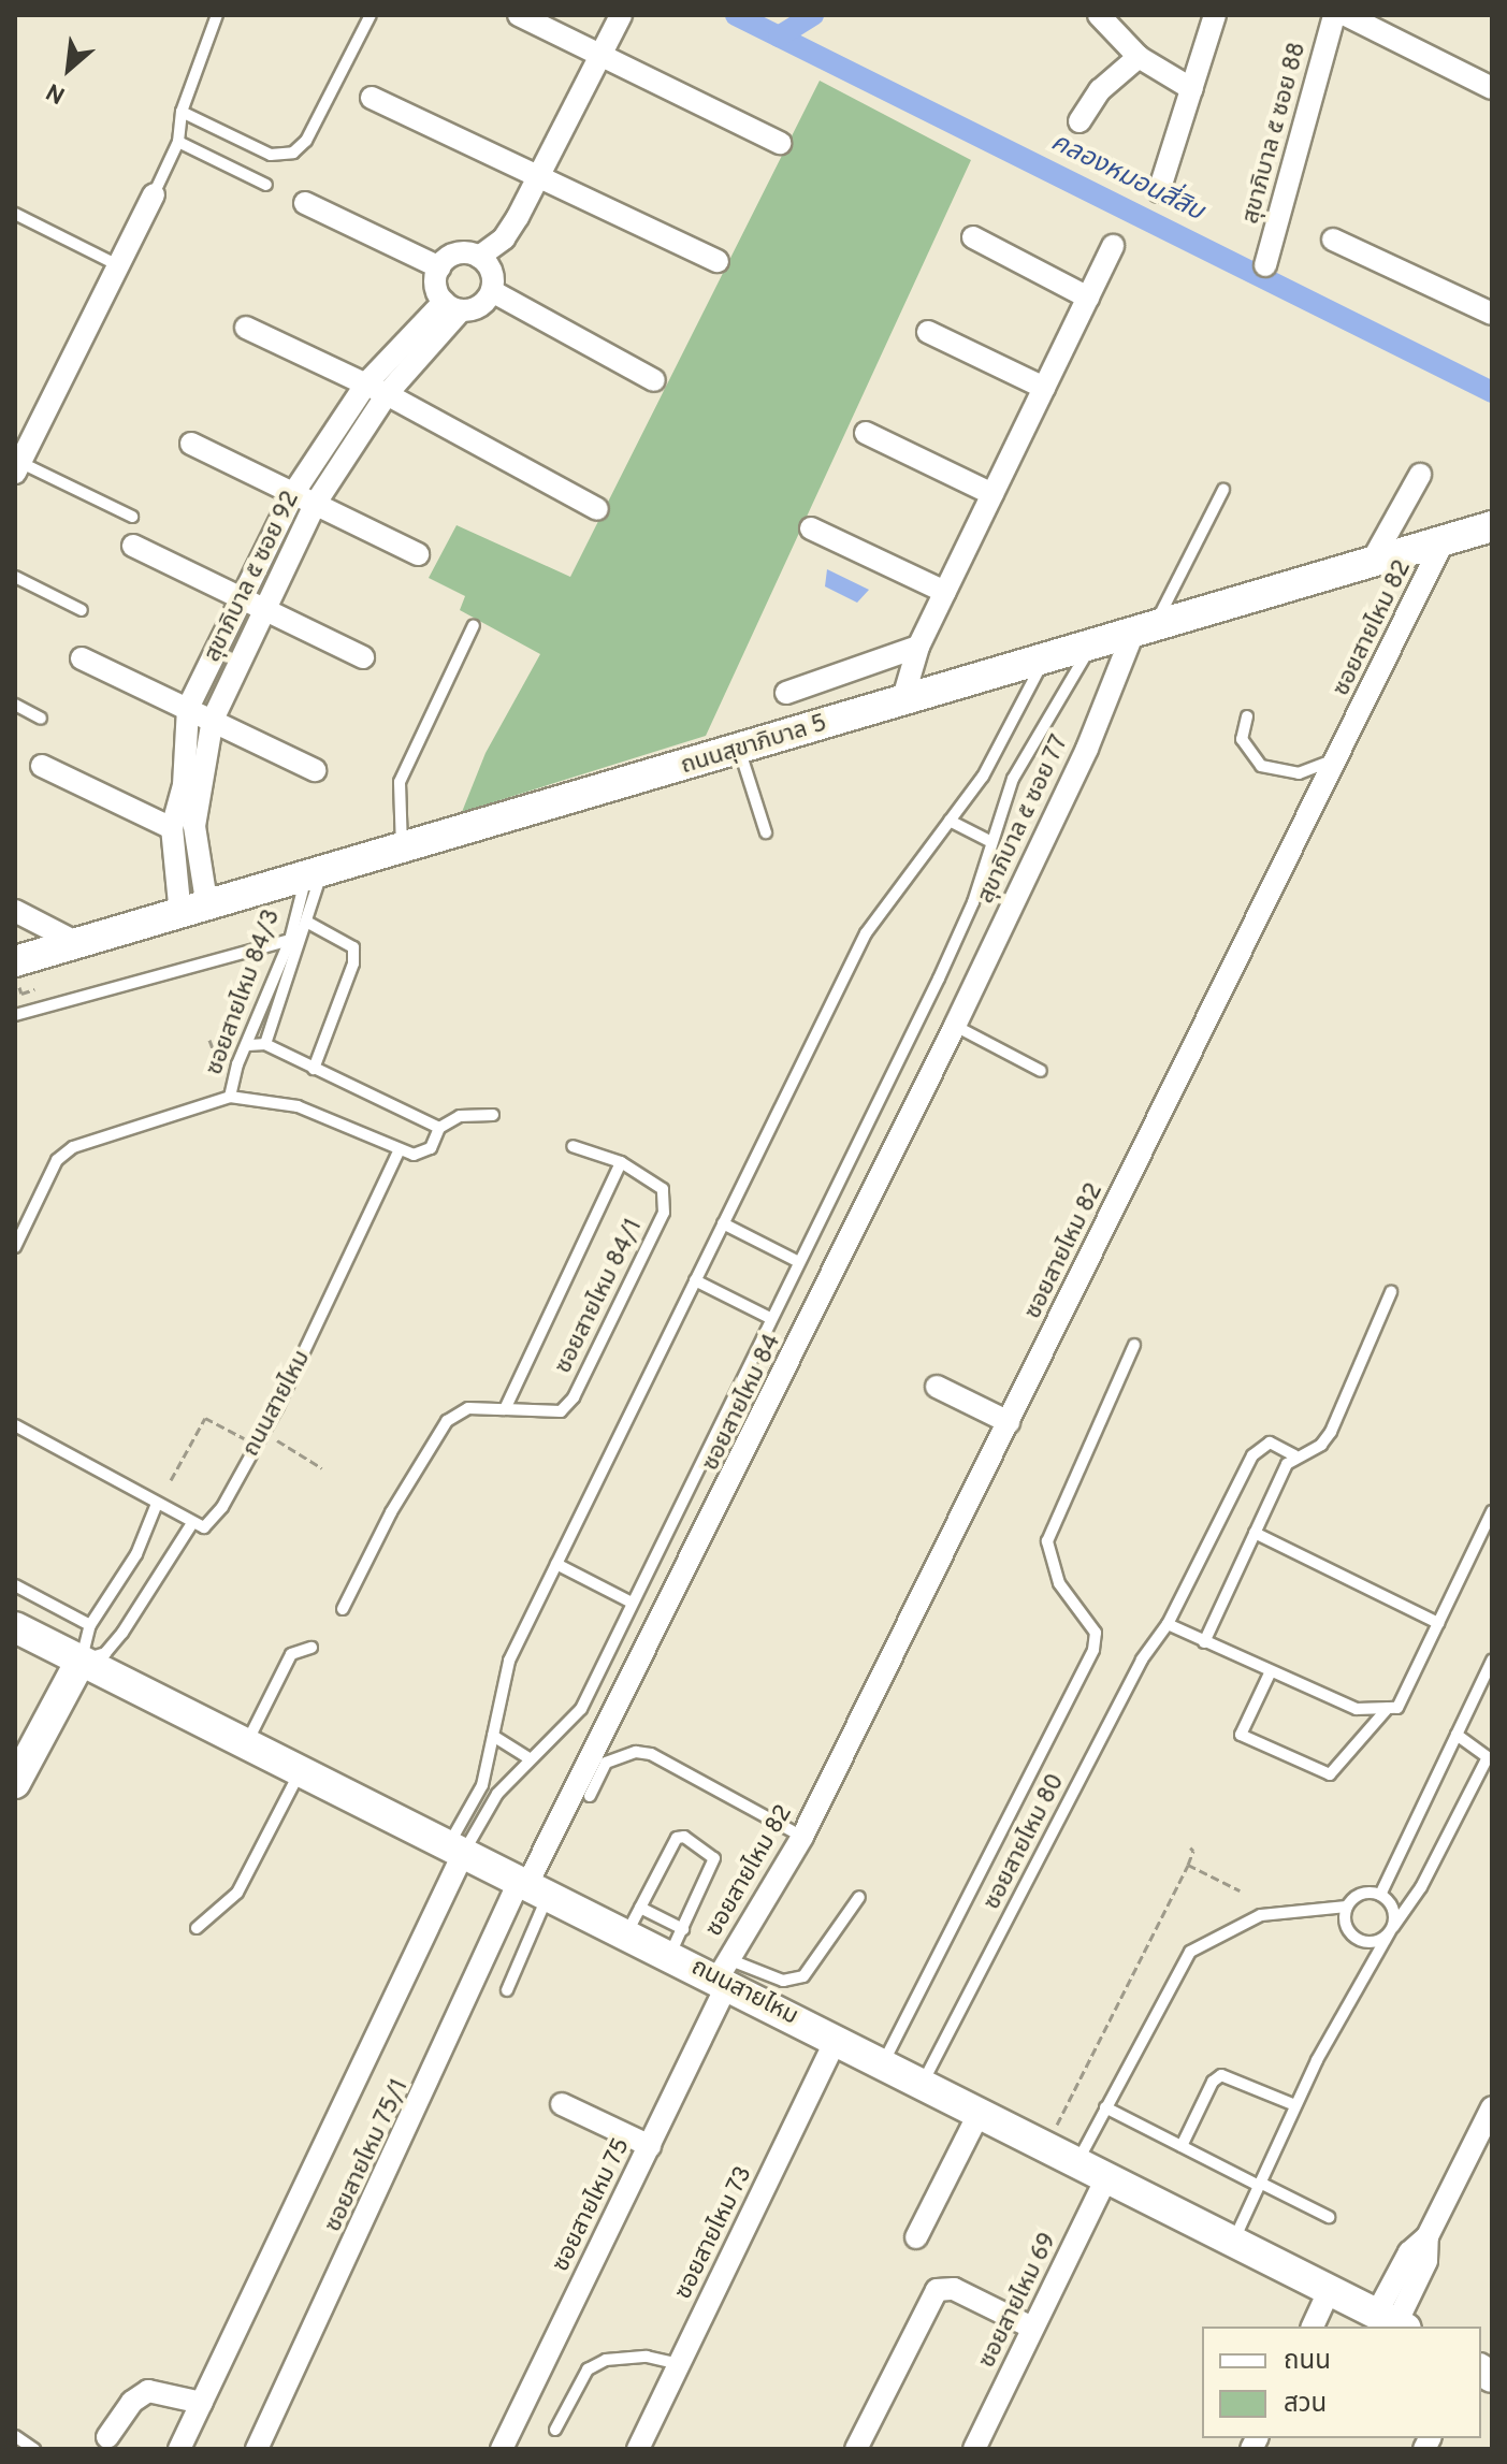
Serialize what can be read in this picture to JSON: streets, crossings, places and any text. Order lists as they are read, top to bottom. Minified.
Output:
{"streets":{"main road":["ถนนสุขาภิบาล 5","ถนนสายไหม"],"street":["สุขาภิบาล ๕ ซอย 88","สุขาภิบาล ๕ ซอย 92","ซอยสายไหม 82","สุขาภิบาล ๕ ซอย 77","ซอยสายไหม 84","ซอยสายไหม 75/1","ซอยสายไหม 75","ซอยสายไหม 73","ซอยสายไหม 69"],"lane":["ซอยสายไหม 84/3","ซอยสายไหม 84/1","ซอยสายไหม 80"]},"crossings":[["สุขาภิบาล ๕ ซอย 92","ถนนสุขาภิบาล 5"],["ซอยสายไหม 82","ถนนสุขาภิบาล 5"],["ซอยสายไหม 82","ถนนสายไหม"],["ซอยสายไหม 82","ซอยสายไหม 75"],["ถนนสุขาภิบาล 5","สุขาภิบาล ๕ ซอย 77"],["ถนนสุขาภิบาล 5","ซอยสายไหม 84/3"],["สุขาภิบาล ๕ ซอย 77","ซอยสายไหม 84"],["ซอยสายไหม 84","ถนนสายไหม"],["ซอยสายไหม 84","ซอยสายไหม 75/1"],["ถนนสายไหม","ซอยสายไหม 80"],["ถนนสายไหม","ซอยสายไหม 75/1"],["ถนนสายไหม","ซอยสายไหม 75"],["ถนนสายไหม","ซอยสายไหม 73"],["ถนนสายไหม","ซอยสายไหม 69"]],"water":["คลองหมอนสี่สิบ"],"legend":["ถนน","สวน"],"north":"bottom left"}
